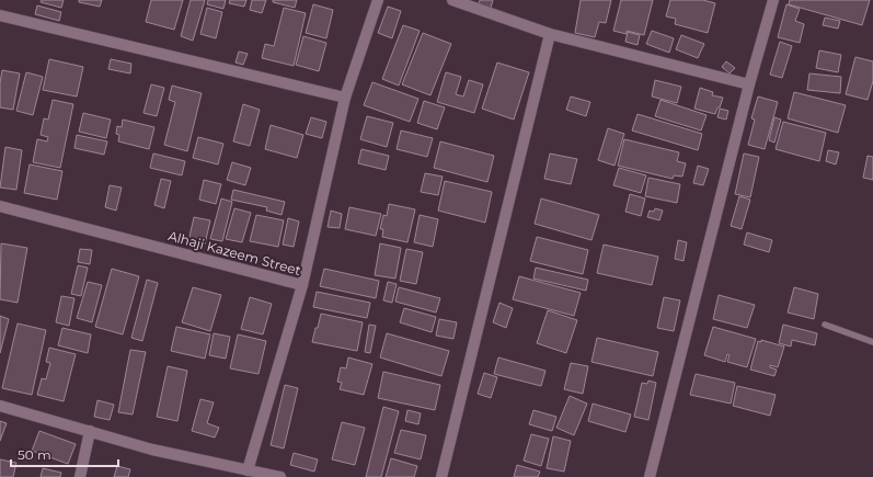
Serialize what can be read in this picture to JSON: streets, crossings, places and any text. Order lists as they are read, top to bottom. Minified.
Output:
{"streets":{"street":["Alhaji Kazeem Street"]},"scale_bar":"50 m"}
